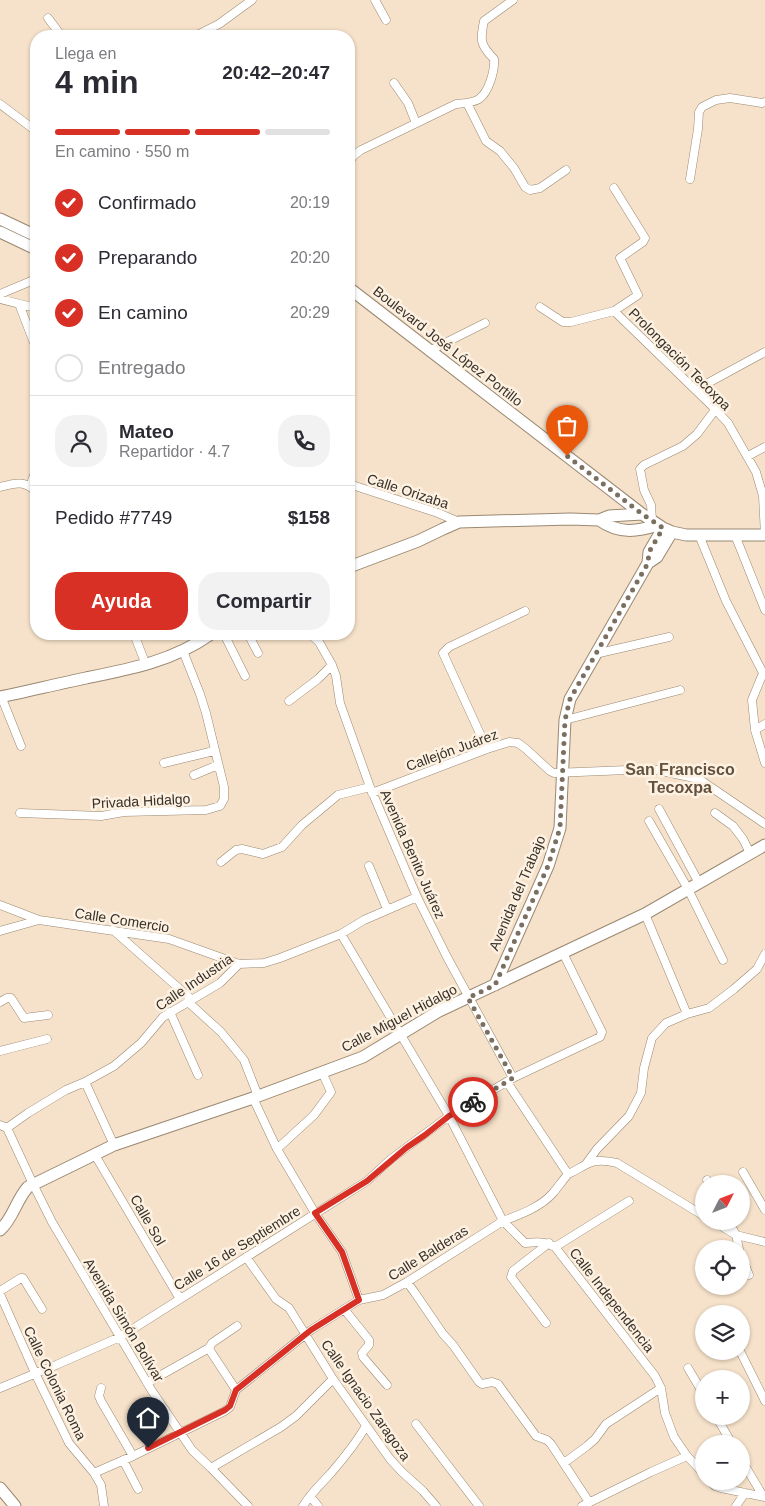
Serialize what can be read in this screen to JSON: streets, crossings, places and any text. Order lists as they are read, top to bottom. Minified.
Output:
{"streets":{"street":["Boulevard José López Portillo","Prolongación Tecoxpa","Calle Orizaba","Callejón Juárez","Privada Hidalgo","Avenida Benito Juárez","Avenida del Trabajo","Calle Comercio","Calle Industria","Calle Miguel Hidalgo","Calle Sol","Calle 16 de Septiembre","Calle Balderas","Calle Independencia","Avenida Simón Bolívar","Calle Colonia Roma","Calle Ignacio Zaragoza"]},"crossings":[["Boulevard José López Portillo","Prolongación Tecoxpa"],["Boulevard José López Portillo","Avenida del Trabajo"],["Callejón Juárez","Avenida Benito Juárez"],["Callejón Juárez","Avenida del Trabajo"],["Avenida Benito Juárez","Calle Industria"],["Avenida Benito Juárez","Calle Miguel Hidalgo"],["Avenida Benito Juárez","Calle 16 de Septiembre"],["Avenida Benito Juárez","Calle Balderas"],["Avenida del Trabajo","Calle Miguel Hidalgo"],["Calle Comercio","Calle Industria"],["Calle Industria","Avenida Simón Bolívar"],["Calle Miguel Hidalgo","Calle Sol"],["Calle Miguel Hidalgo","Calle 16 de Septiembre"],["Calle Miguel Hidalgo","Avenida Simón Bolívar"],["Calle Sol","Calle 16 de Septiembre"],["Calle 16 de Septiembre","Avenida Simón Bolívar"],["Calle 16 de Septiembre","Calle Colonia Roma"],["Calle 16 de Septiembre","Calle Ignacio Zaragoza"],["Calle Balderas","Avenida Simón Bolívar"],["Calle Balderas","Calle Colonia Roma"],["Calle Balderas","Calle Ignacio Zaragoza"]],"districts":["San Francisco Tecoxpa"],"north":"top right","page":{"heading":["4 min","Llega en","20:42–20:47"],"panel":["Mateo","Repartidor · 4.7","Pedido #7749","$158"],"bar":"En camino · 550 m","list":[["Confirmado","20:19"],["Preparando","20:20"],["En camino","20:29"],"Entregado"],"buttons":["Ayuda","Compartir"],"map_buttons":["+","−"]}}
